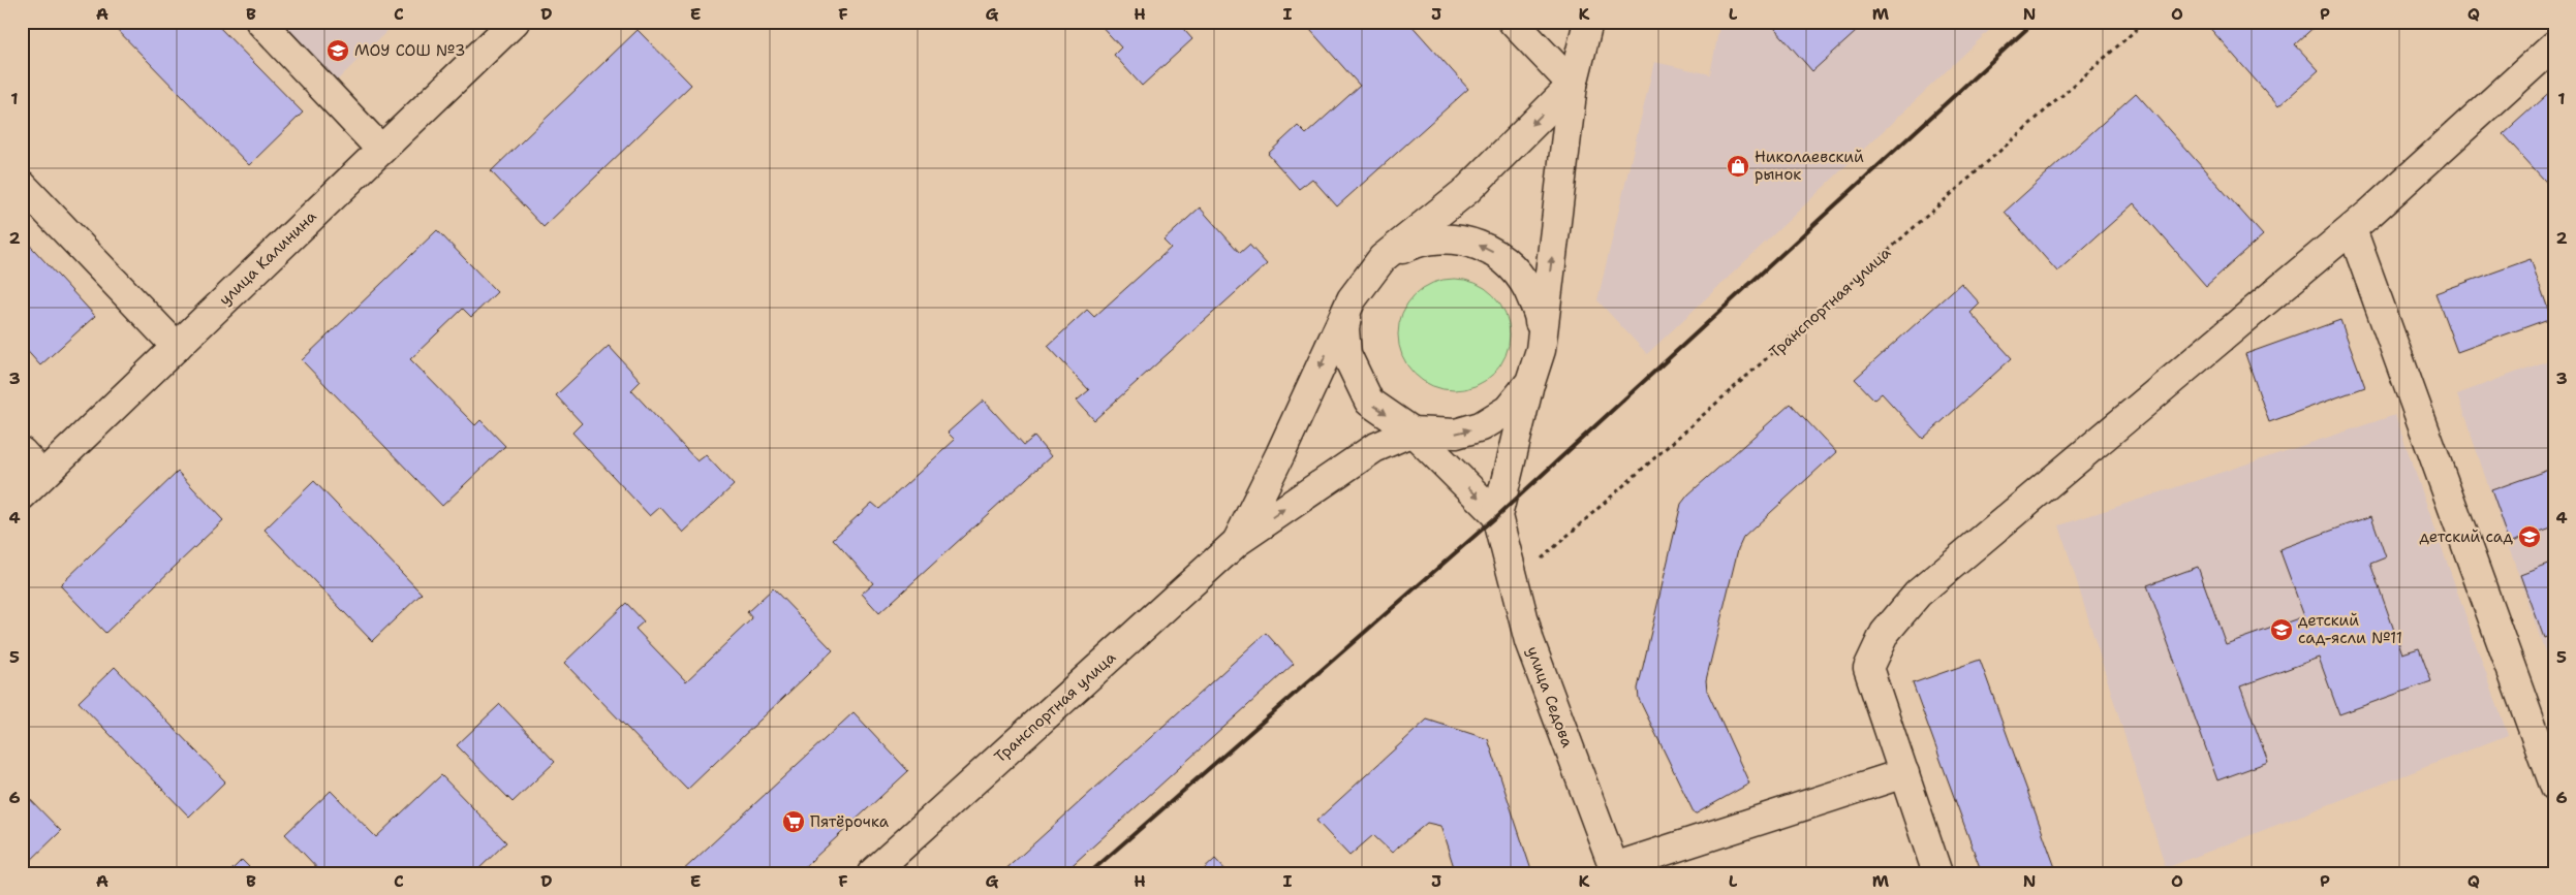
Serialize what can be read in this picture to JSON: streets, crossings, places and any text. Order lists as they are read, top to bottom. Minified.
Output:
{"streets":{"main road":["улица Калинина","Транспортная улица","улица Седова"]},"crossings":[["Транспортная улица","улица Седова"]],"places":{"school or university":["МОУ СОШ №3","детский сад","детский сад-ясли №11"],"shop":["Николаевский рынок"],"supermarket":["Пятёрочка"]},"grid":{"columns":["A","B","C","D","E","F","G","H","I","J","K","L","M","N","O","P","Q"],"rows":["1","2","3","4","5","6"]}}
